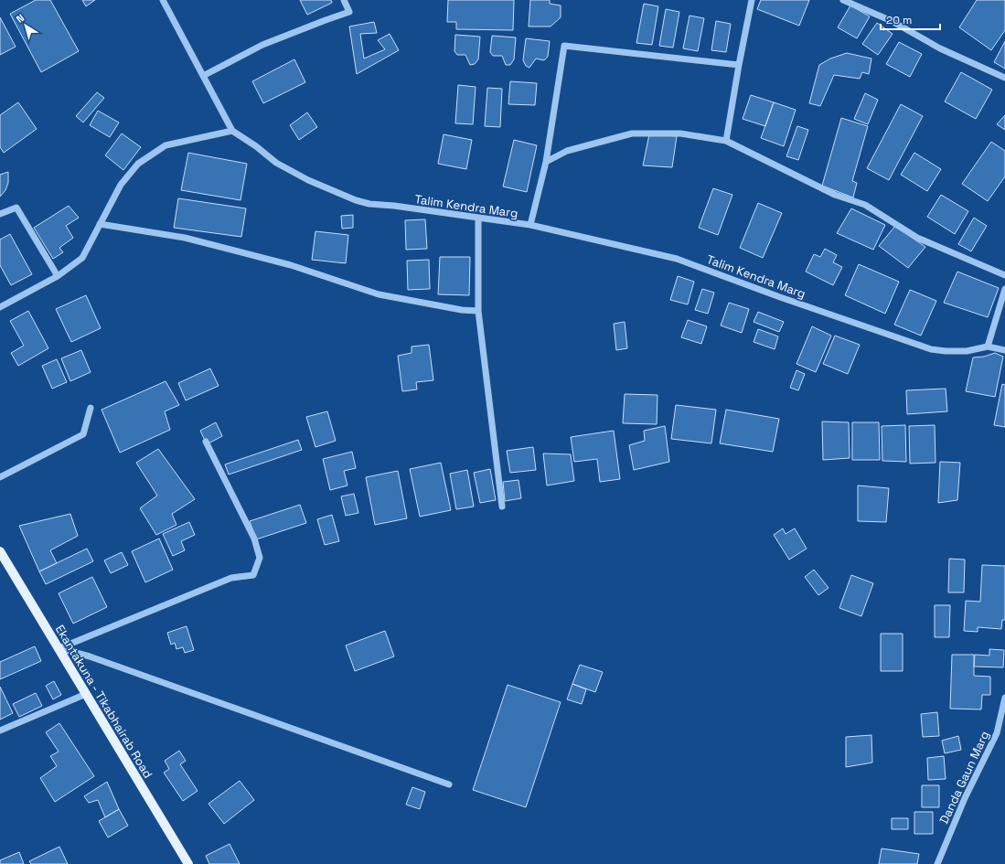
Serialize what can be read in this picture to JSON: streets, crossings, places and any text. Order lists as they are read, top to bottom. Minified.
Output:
{"streets":{"main road":["Ekantakuna - Tikabhairab Road"],"street":["Talim Kendra Marg","Danda Gaun Marg"]},"scale_bar":"20 m","north":"top left"}
